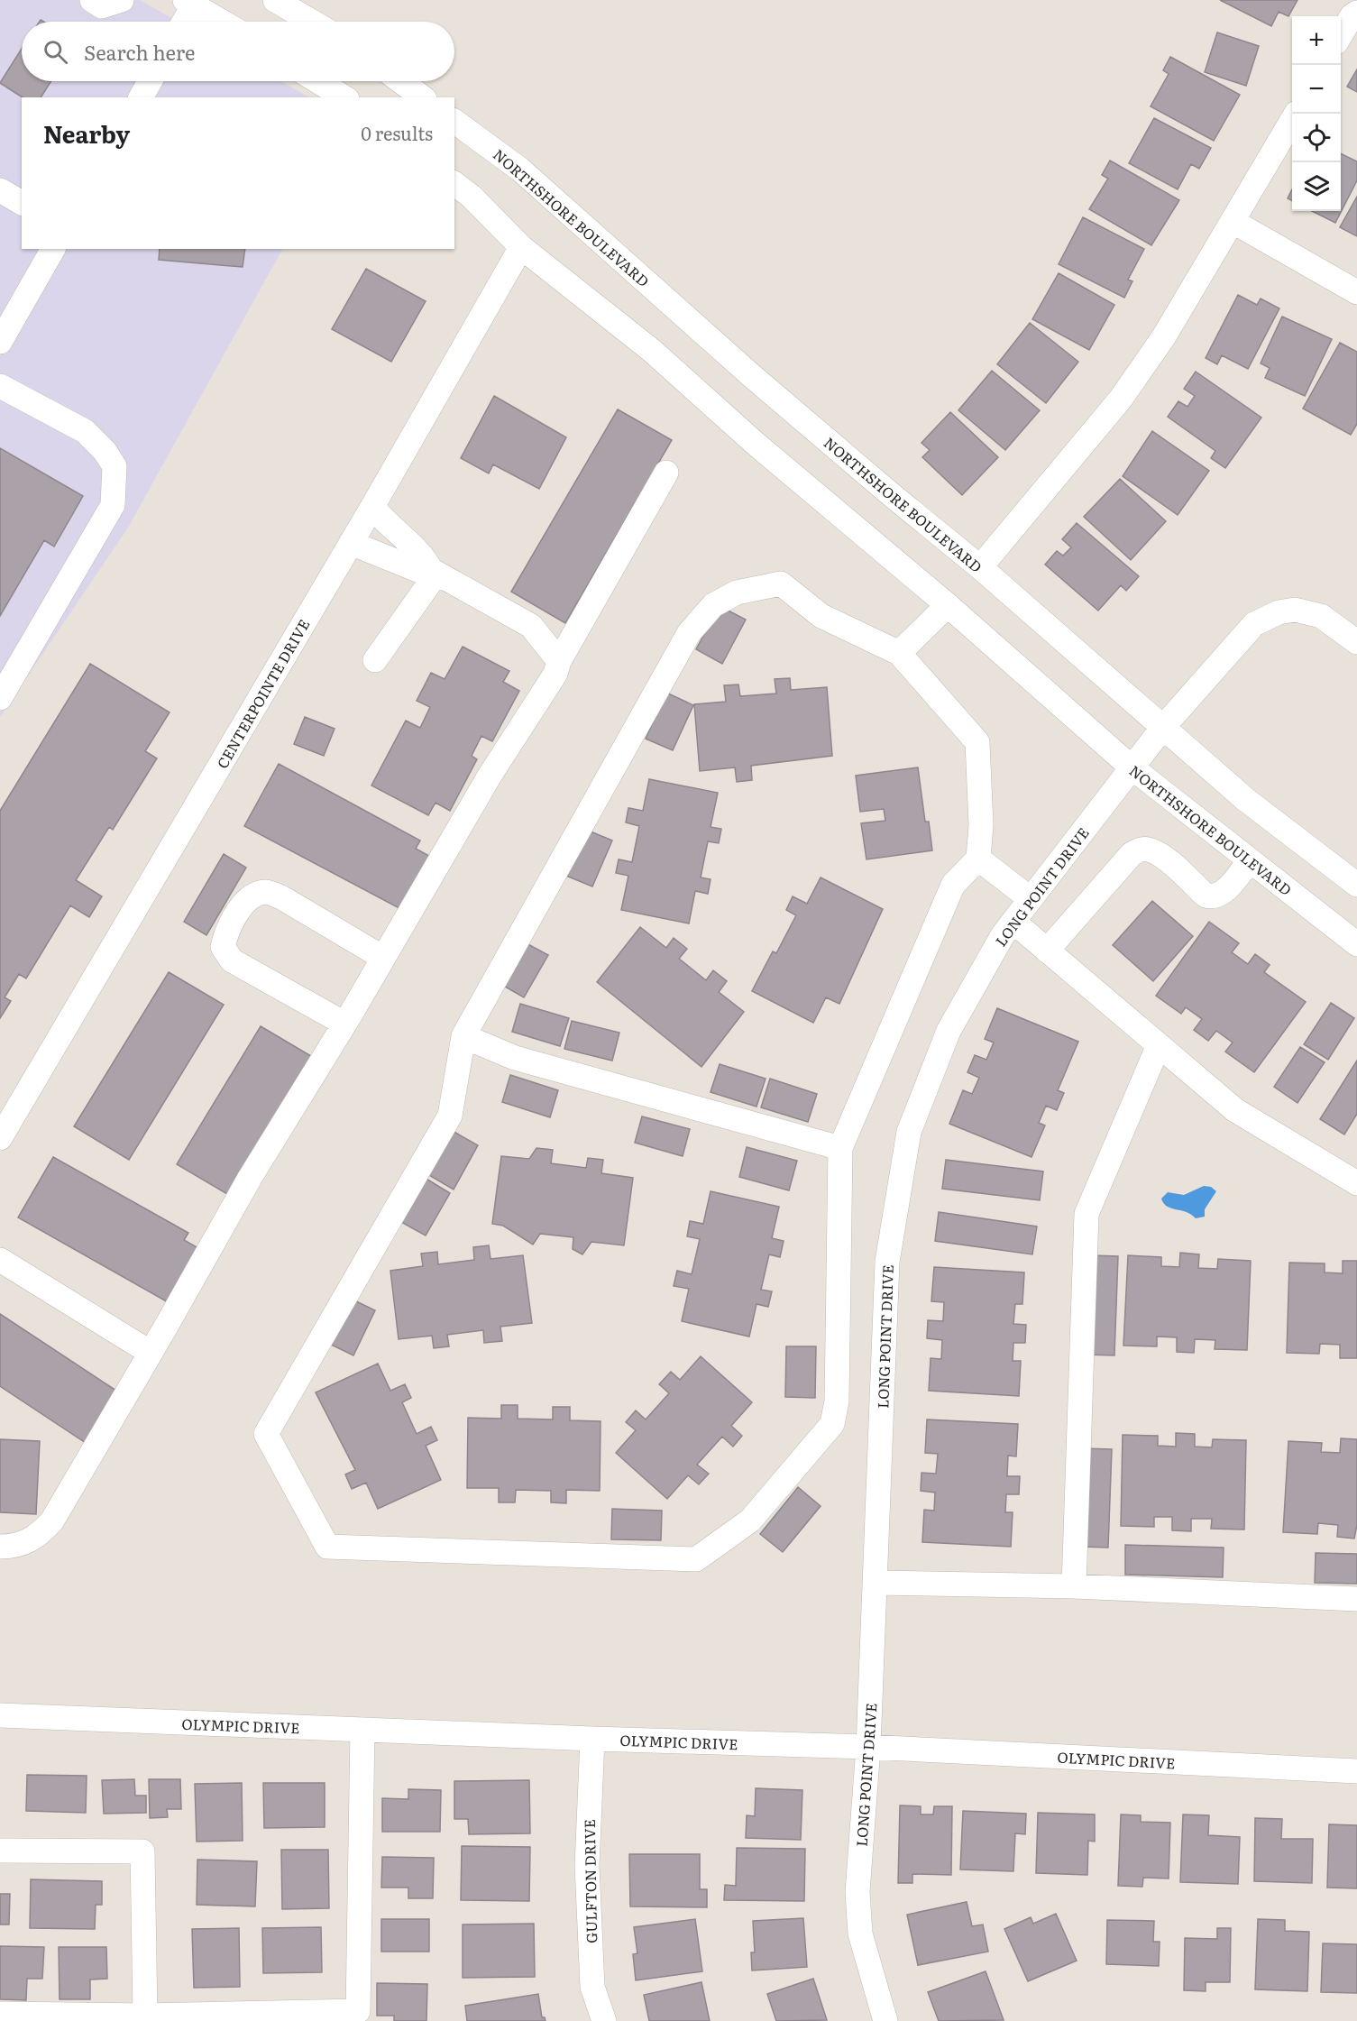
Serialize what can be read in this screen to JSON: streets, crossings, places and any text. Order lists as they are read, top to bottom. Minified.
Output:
{"streets":{"street":["NORTHSHORE BOULEVARD","CENTERPOINTE DRIVE","LONG POINT DRIVE","OLYMPIC DRIVE","GULFTON DRIVE"]},"crossings":[["NORTHSHORE BOULEVARD","CENTERPOINTE DRIVE"],["NORTHSHORE BOULEVARD","LONG POINT DRIVE"],["LONG POINT DRIVE","OLYMPIC DRIVE"],["OLYMPIC DRIVE","GULFTON DRIVE"]],"page":{"map_buttons":["+","−"],"search":"Search here","heading":["Nearby","0 results"]}}
